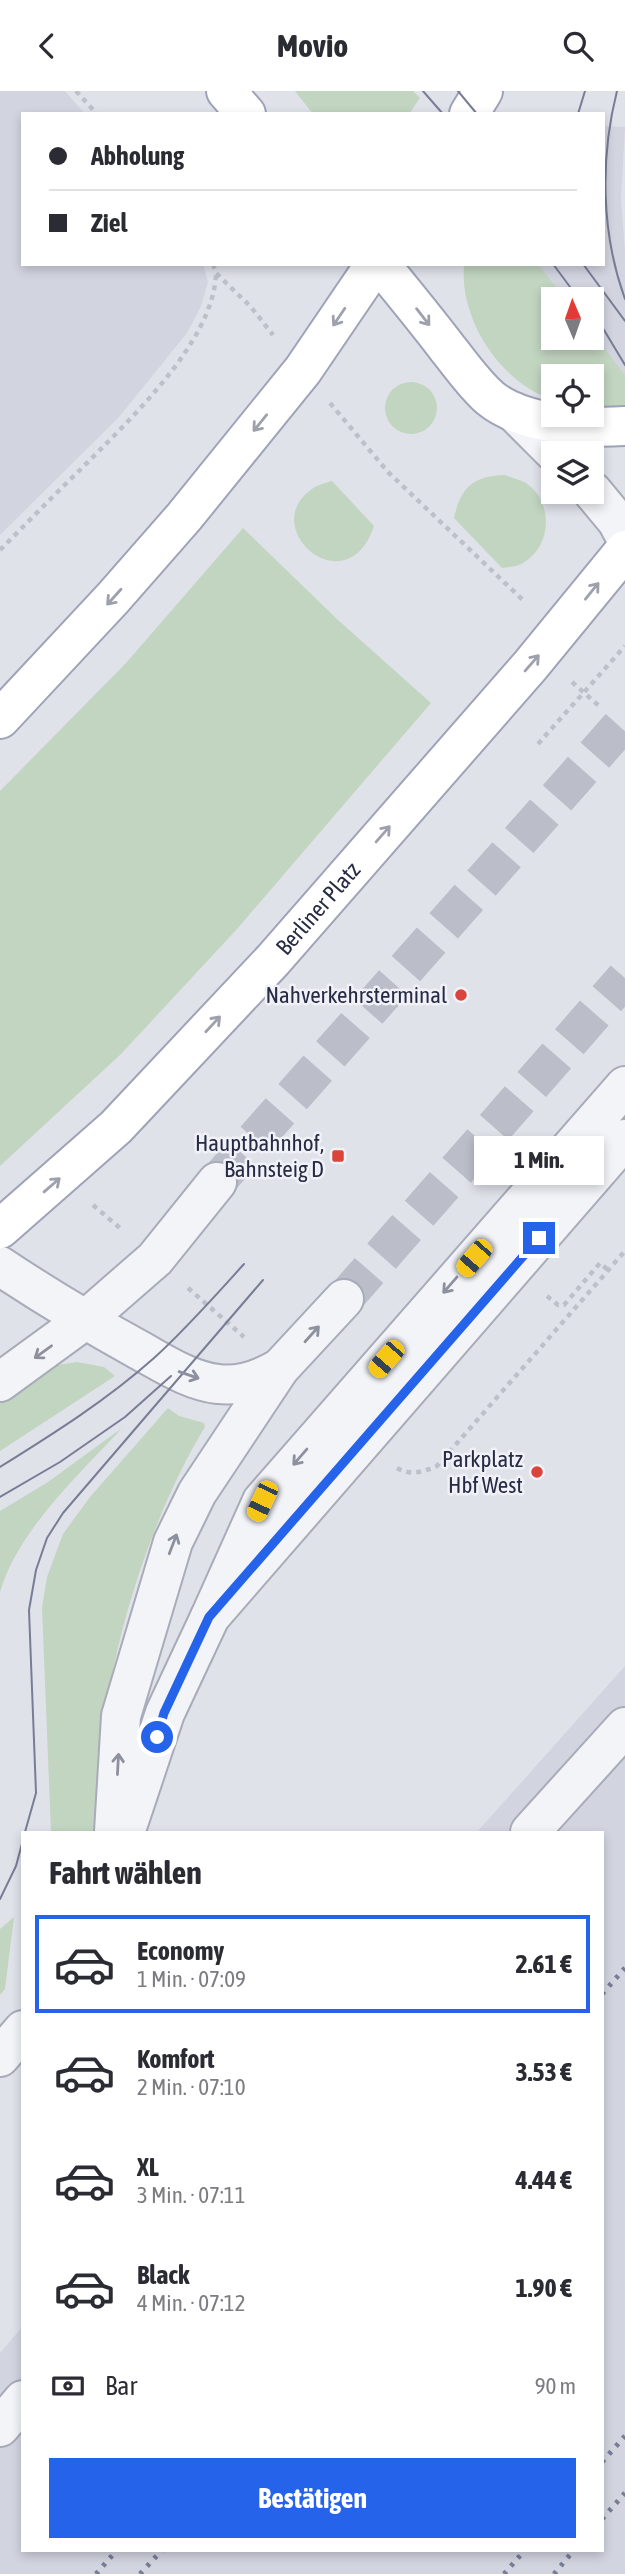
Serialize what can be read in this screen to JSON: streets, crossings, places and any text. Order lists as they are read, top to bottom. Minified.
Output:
{"streets":{"main road":["Berliner Platz"]},"one_way":["Berliner Platz"],"places":{"other":["Nahverkehrsterminal","Parkplatz Hbf West"],"transit":["Hauptbahnhof, Bahnsteig D"]},"north":"top","page":{"header":"Movio","banner":["Abholung","Ziel"],"bubble":"1 Min.","heading":"Fahrt wählen","list":[{"name":"Economy","note":"1 Min. · 07:09","value":"2.61 €"},{"name":"Komfort","note":"2 Min. · 07:10","value":"3.53 €"},{"name":"XL","note":"3 Min. · 07:11","value":"4.44 €"},{"name":"Black","note":"4 Min. · 07:12","value":"1.90 €"}],"pay":["Bar","90 m"],"buttons":"Bestätigen"}}
